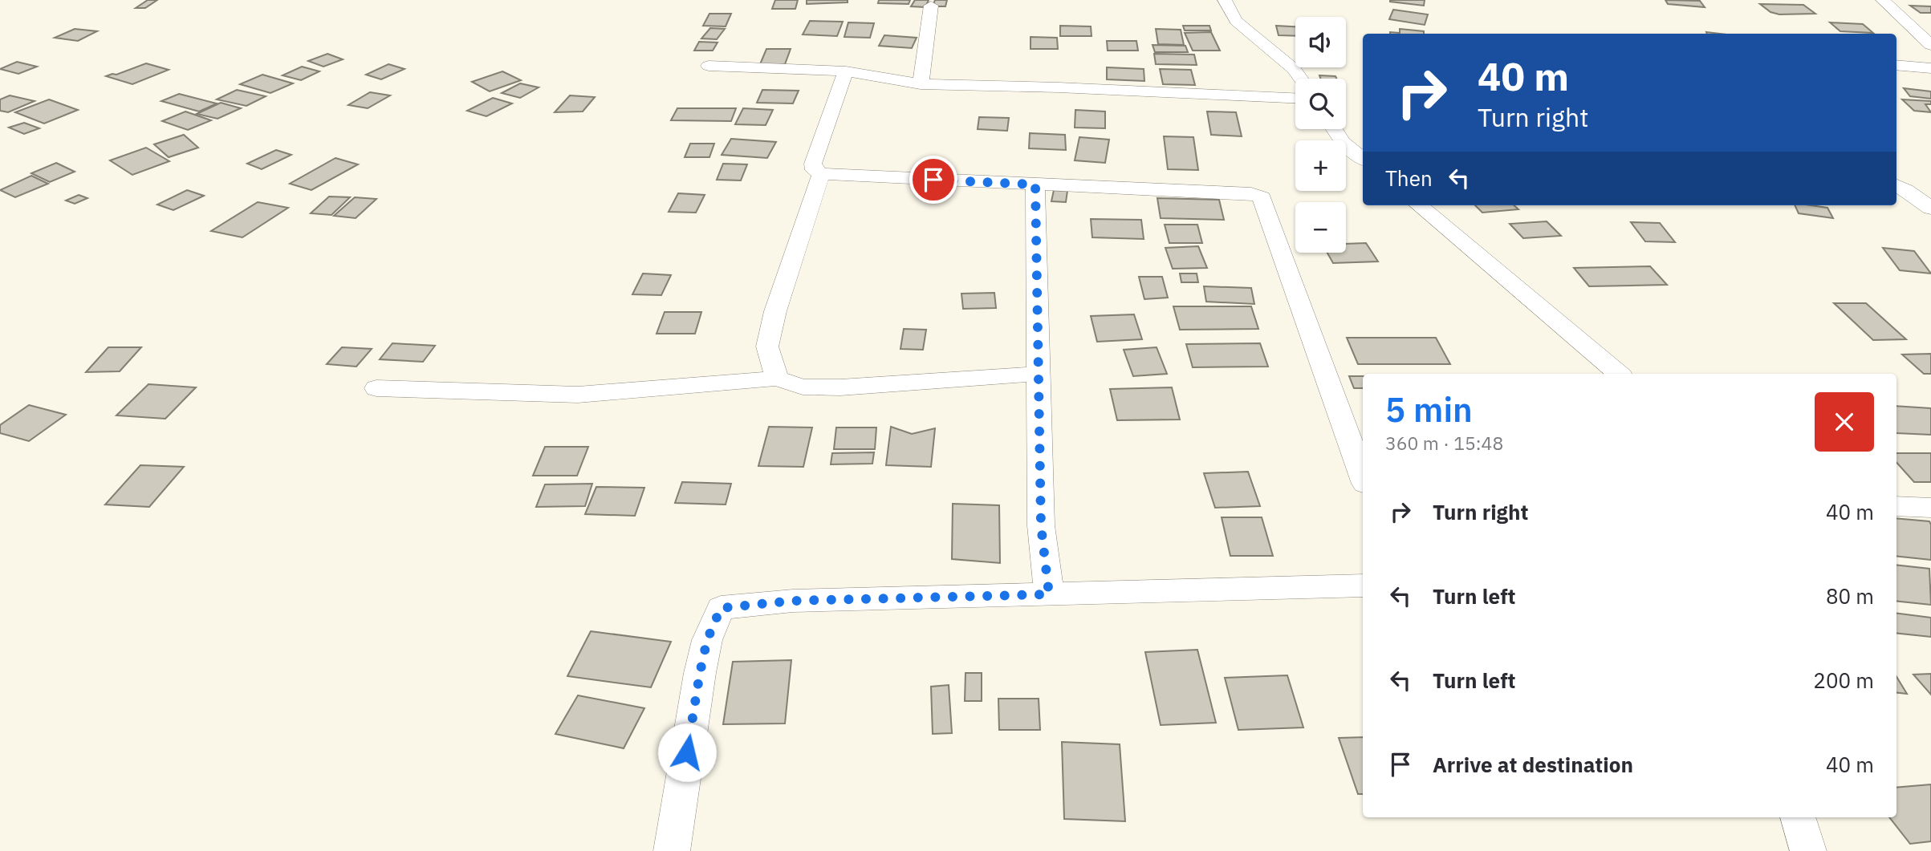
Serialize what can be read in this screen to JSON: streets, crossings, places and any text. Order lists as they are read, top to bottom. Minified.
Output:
{"page":{"map_buttons":["+","−"],"turn":["40 m","Turn right"],"then":"Then","heading":["5 min","360 m · 15:48"],"list":[{"name":"Turn right","value":"40 m"},{"name":"Turn left","value":"80 m"},{"name":"Turn left","value":"200 m"},{"name":"Arrive at destination","value":"40 m"}]}}
